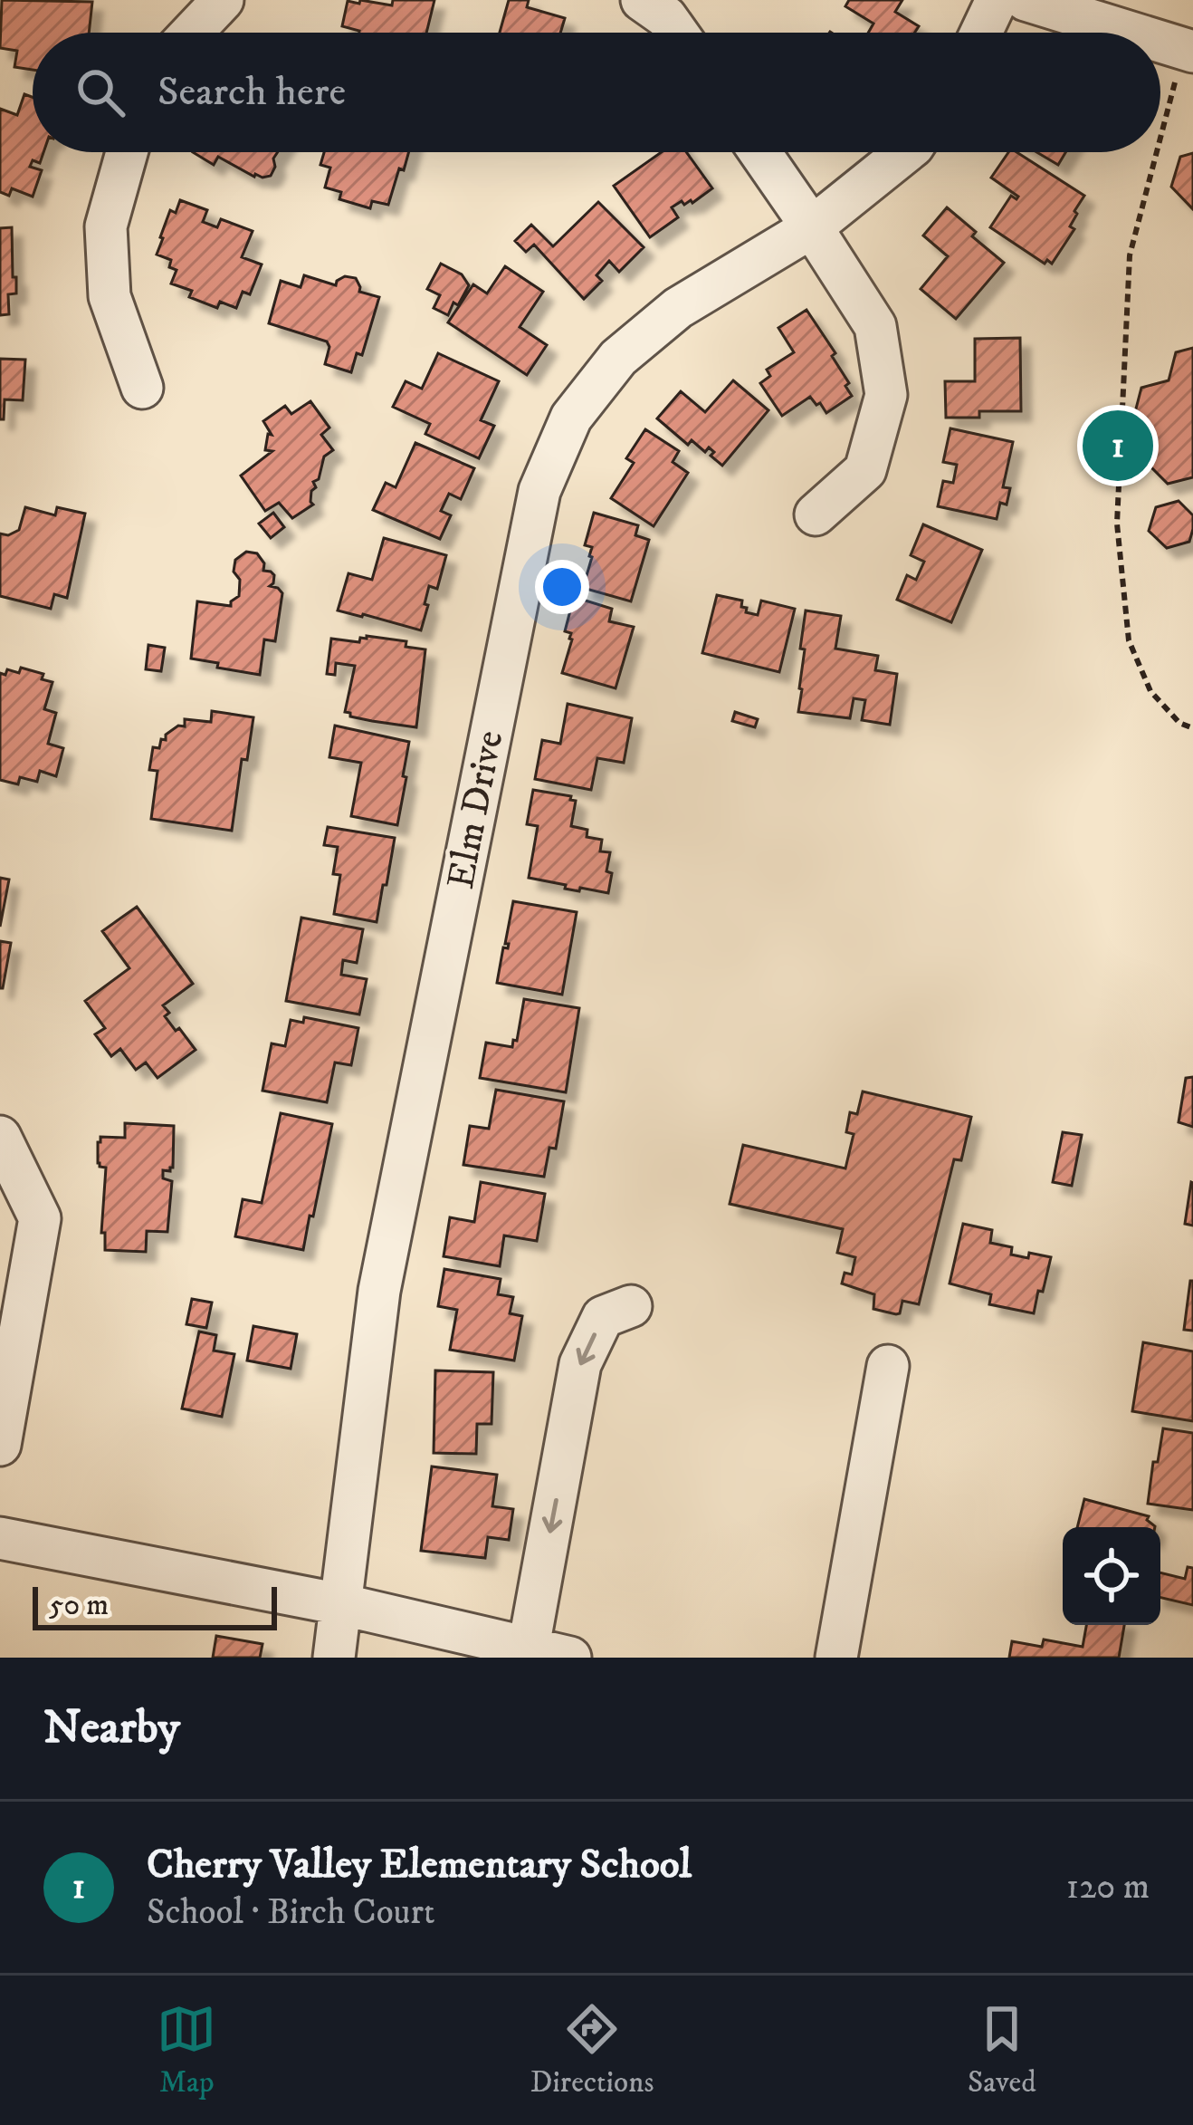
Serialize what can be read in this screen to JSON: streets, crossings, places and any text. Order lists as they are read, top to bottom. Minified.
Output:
{"streets":{"street":["Elm Drive"]},"scale_bar":"50 m","page":{"search":"Search here","pins":"1","scale":"50 m","heading":"Nearby","list":[{"mark":"1","name":"Cherry Valley Elementary School","note":"School · Birch Court","value":"120 m"}],"nav":["Map","Directions","Saved"]}}
